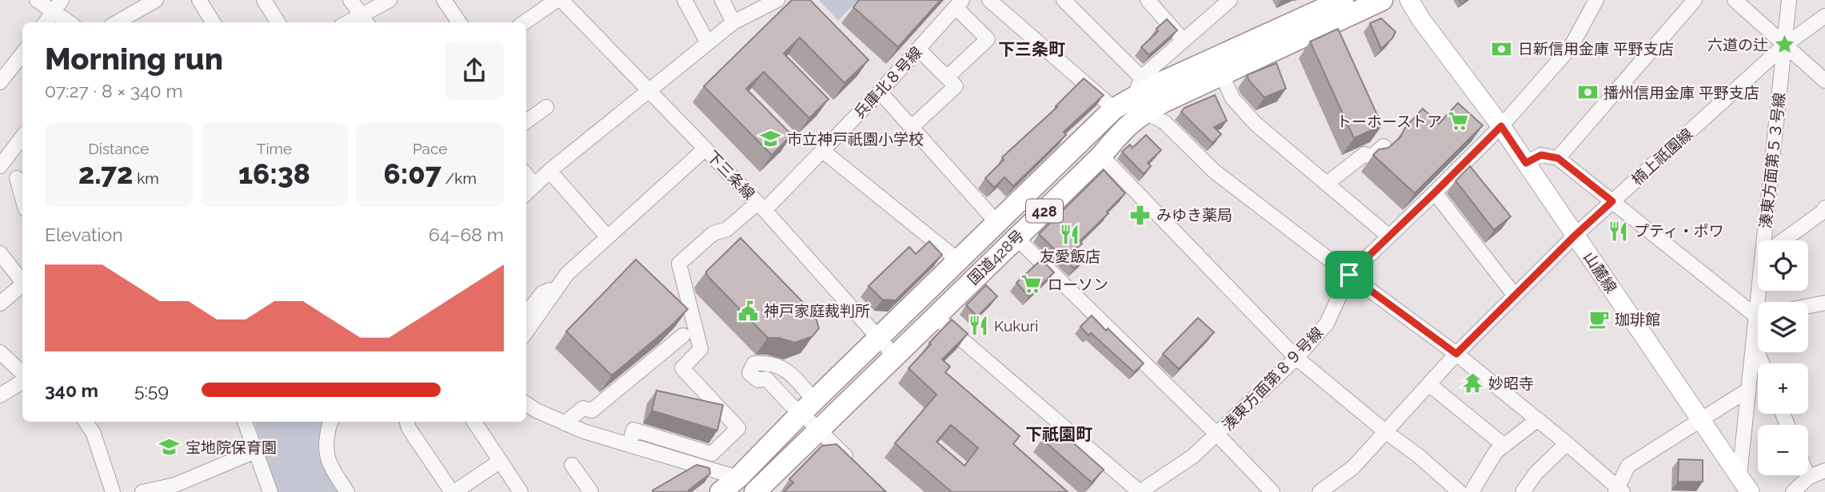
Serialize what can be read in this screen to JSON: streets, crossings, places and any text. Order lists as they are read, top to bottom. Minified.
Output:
{"streets":{"highway":["428","国道428号"],"main road":["山麓線"],"street":["兵庫北８号線","楠上祇園線","湊東方面第５３号線","下三条線","湊東方面第８９号線"]},"crossings":[["兵庫北８号線","下三条線"],["楠上祇園線","湊東方面第５３号線"],["楠上祇園線","山麓線"],["湊東方面第５３号線","山麓線"],["下三条線","国道428号"],["山麓線","湊東方面第８９号線"]],"districts":["下三条町","下祇園町"],"places":{"place":["六道の辻"],"bank":["日新信用金庫 平野支店","播州信用金庫 平野支店"],"supermarket":["トーホーストア","ローソン"],"school or university":["市立神戸祇園小学校","宝地院保育園"],"pharmacy":["みゆき薬局"],"restaurant":["プティ・ポワ","友愛飯店","Kukuri"],"public building":["神戸家庭裁判所"],"cafe":["珈琲館"],"temple":["妙昭寺"]},"page":{"heading":["Morning run","07:27 · 8 × 340 m"],"stats":[["Distance","2.72 km"],["Time","16:38"],["Pace","6:07 /km"]],"chart":["Elevation","64–68 m"],"map_buttons":["+","−"],"list":[{"name":"340 m","note":"5:59"}]}}
